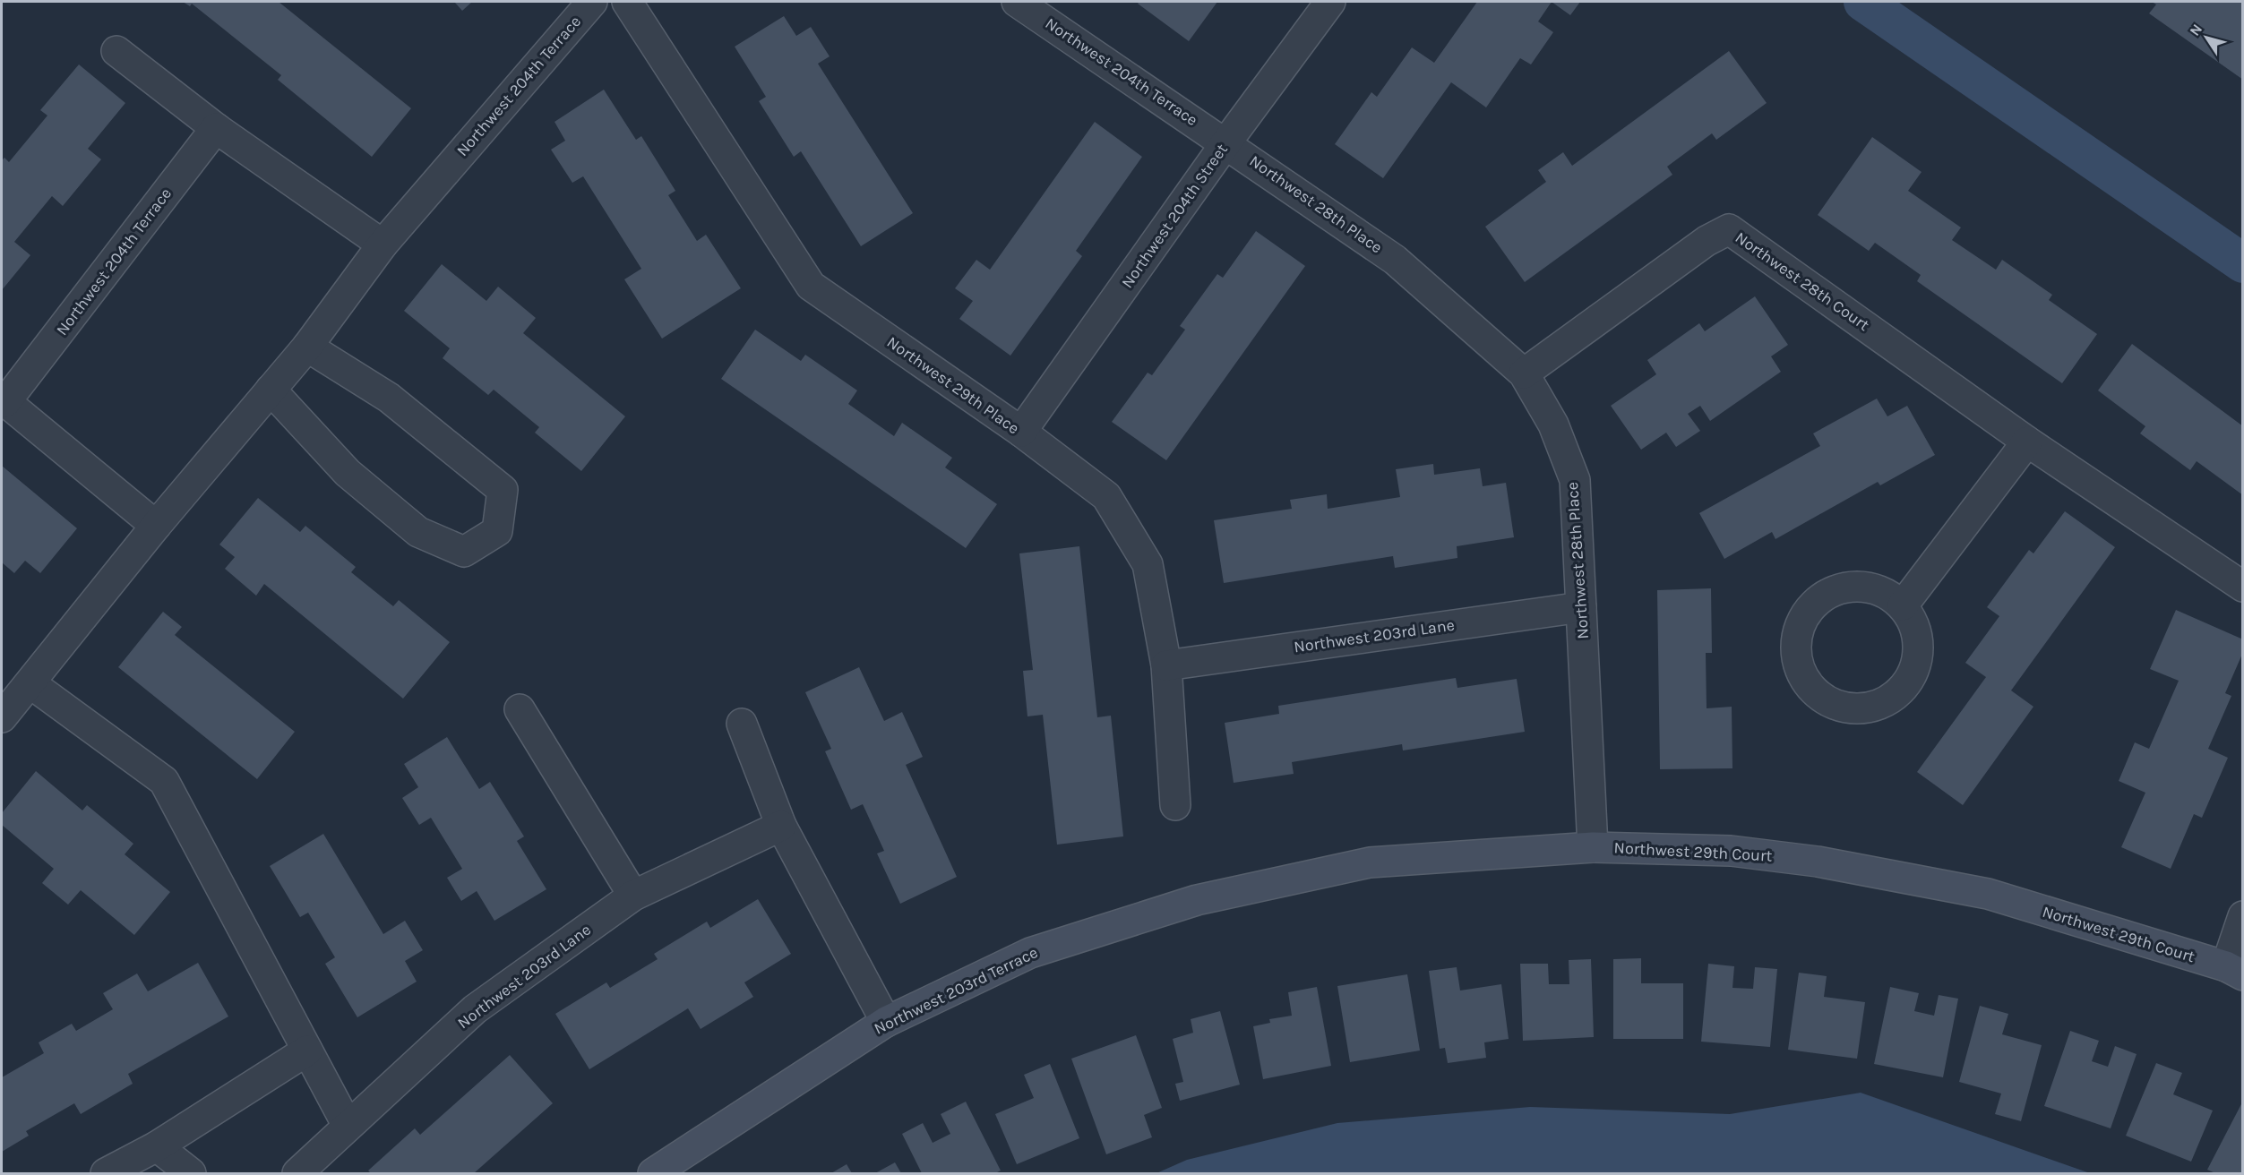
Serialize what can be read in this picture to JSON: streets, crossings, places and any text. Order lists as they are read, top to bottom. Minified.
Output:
{"streets":{"street":["Northwest 204th Terrace","Northwest 28th Place","Northwest 204th Street","Northwest 28th Court","Northwest 29th Place","Northwest 203rd Lane","Northwest 29th Court","Northwest 203rd Terrace"]},"crossings":[["Northwest 204th Terrace","Northwest 28th Place"],["Northwest 204th Terrace","Northwest 204th Street"],["Northwest 28th Place","Northwest 204th Street"],["Northwest 28th Place","Northwest 28th Court"],["Northwest 28th Place","Northwest 203rd Lane"],["Northwest 28th Place","Northwest 29th Court"],["Northwest 204th Street","Northwest 29th Place"],["Northwest 29th Place","Northwest 203rd Lane"],["Northwest 29th Court","Northwest 203rd Terrace"]],"north":"top left"}
